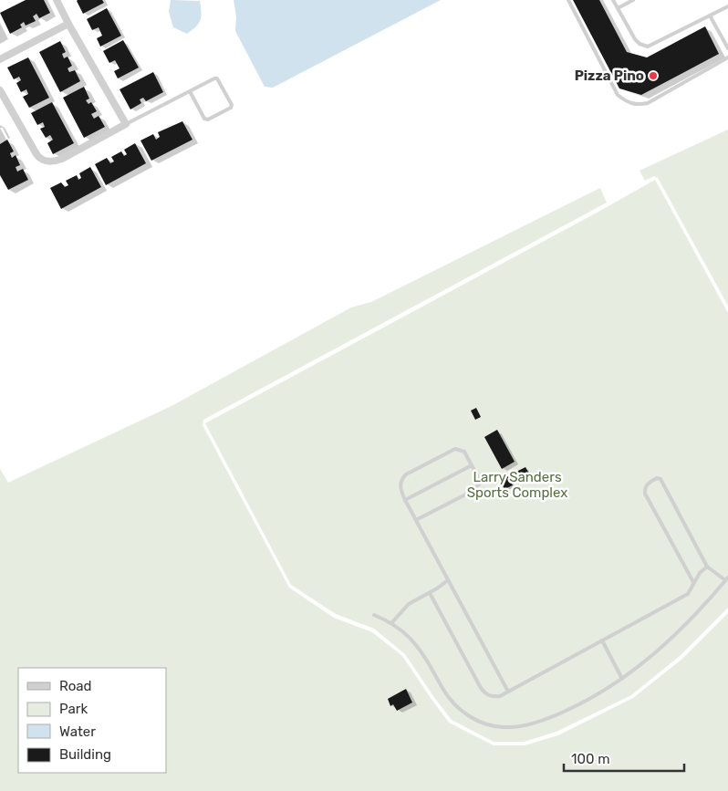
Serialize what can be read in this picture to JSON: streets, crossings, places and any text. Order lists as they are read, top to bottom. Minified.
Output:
{"parks":["Larry Sanders Sports Complex"],"places":["Pizza Pino"],"legend":["Road","Park","Water","Building"],"scale_bar":"100 m"}
